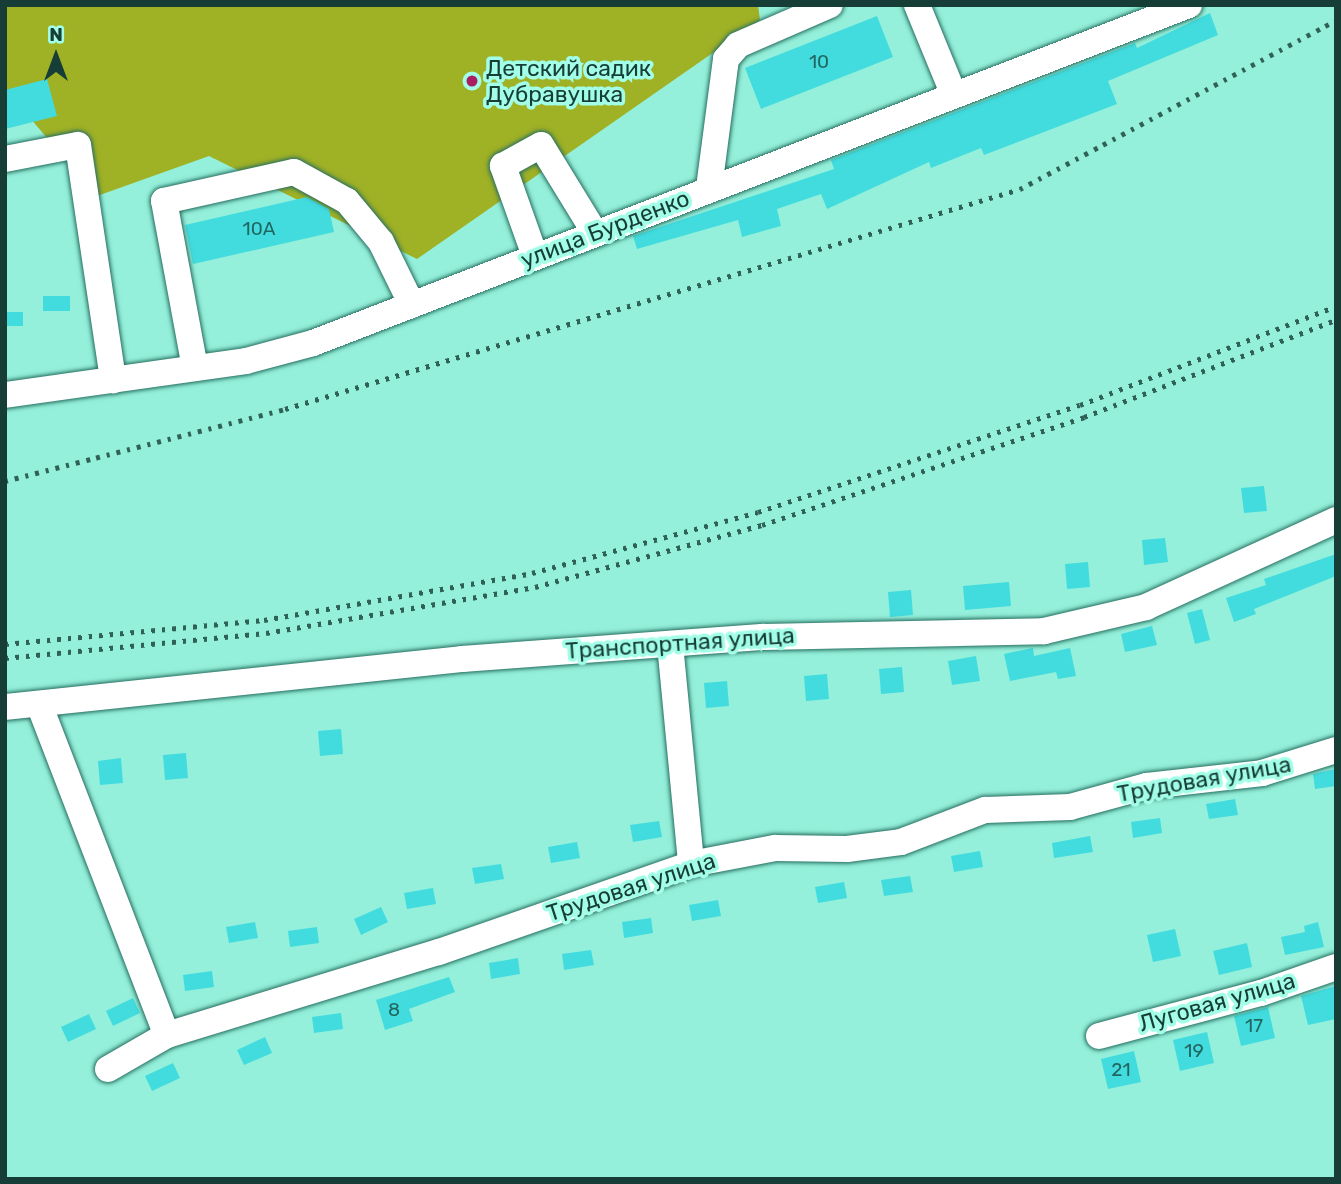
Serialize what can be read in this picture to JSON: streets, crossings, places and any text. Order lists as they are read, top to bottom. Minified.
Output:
{"streets":{"street":["улица Бурденко","Транспортная улица","Трудовая улица","Луговая улица"]},"places":["Детский садик Дубравушка"],"house_numbers":["10","10А","8","17","19","21"],"north":"top"}
